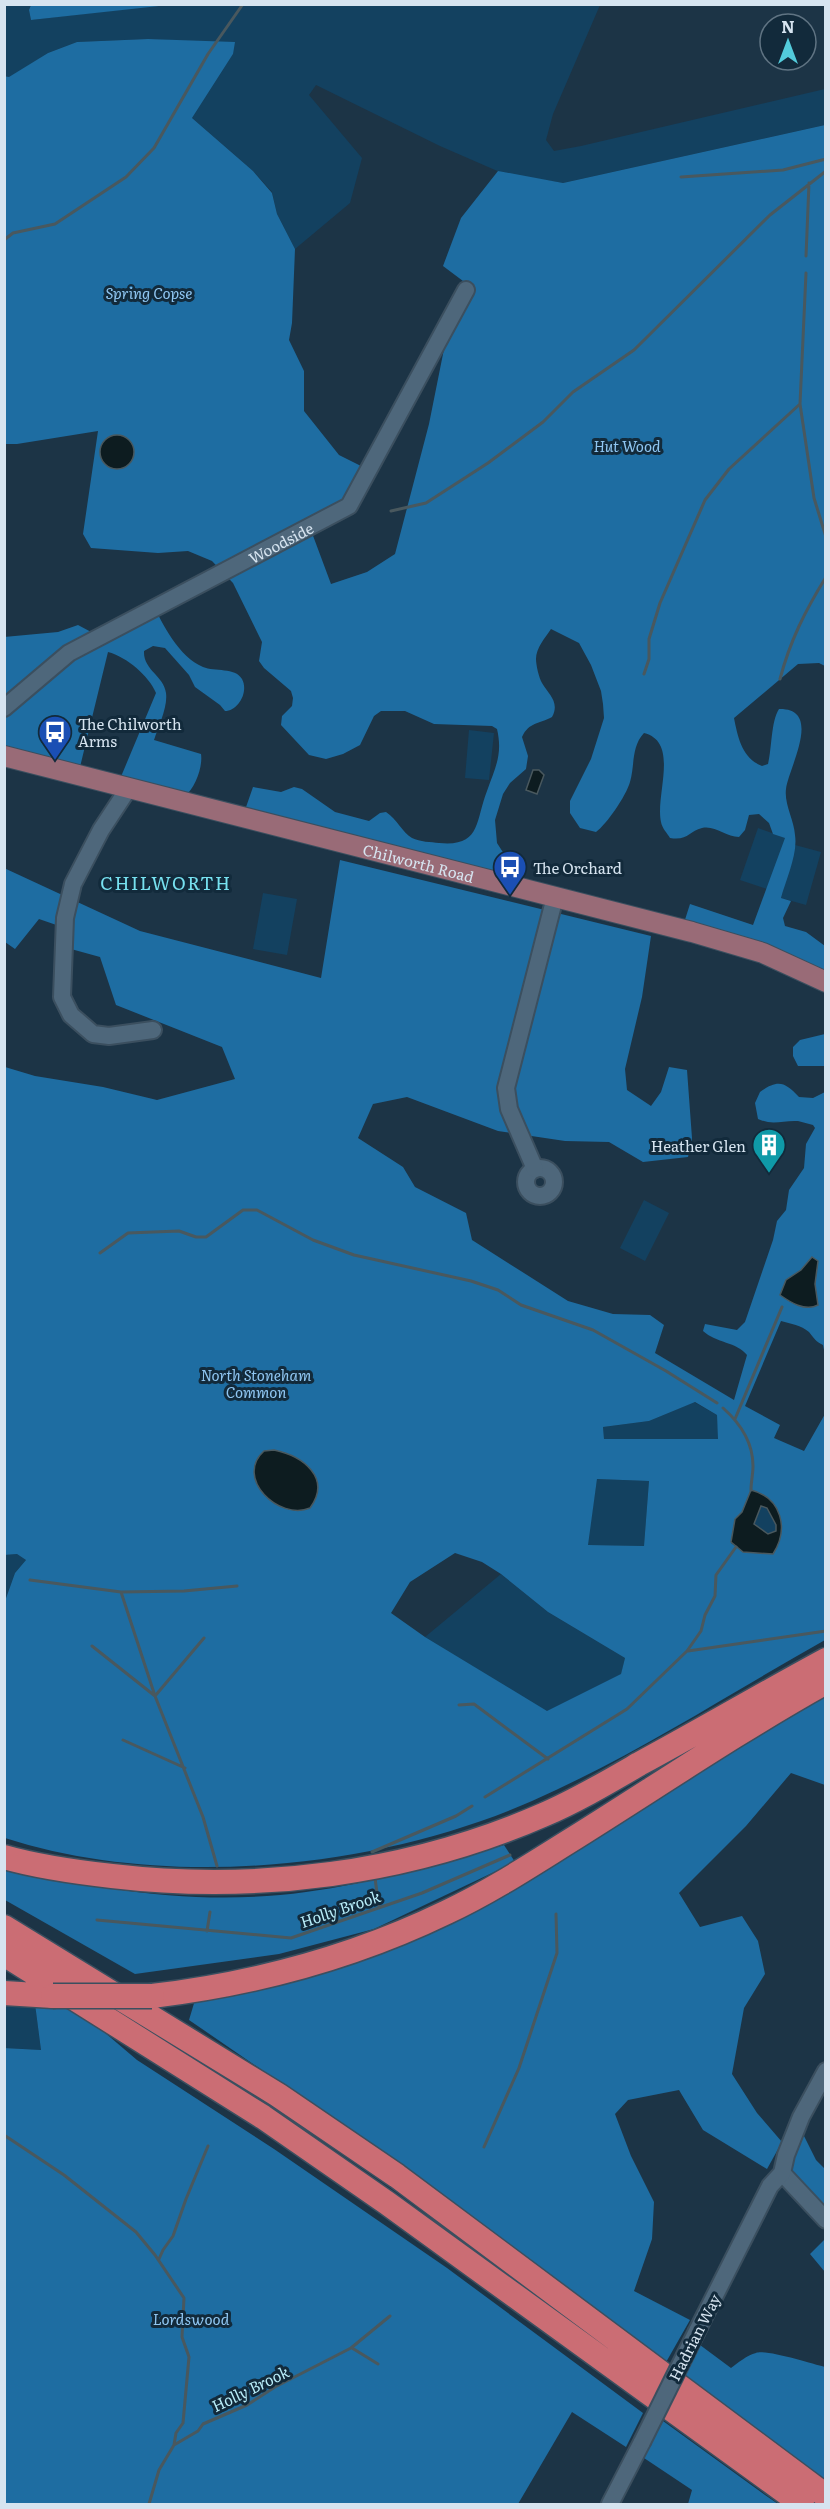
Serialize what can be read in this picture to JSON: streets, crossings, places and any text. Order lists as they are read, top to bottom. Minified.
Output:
{"streets":{"main road":["Chilworth Road"],"street":["Woodside","Hadrian Way"]},"districts":["CHILWORTH"],"water":["Holly Brook"],"parks":["Spring Copse","Hut Wood","North Stoneham Common","Lordswood"],"places":{"bus stop":["The Chilworth Arms","The Orchard"],"building":["Heather Glen"]},"north":"top"}
